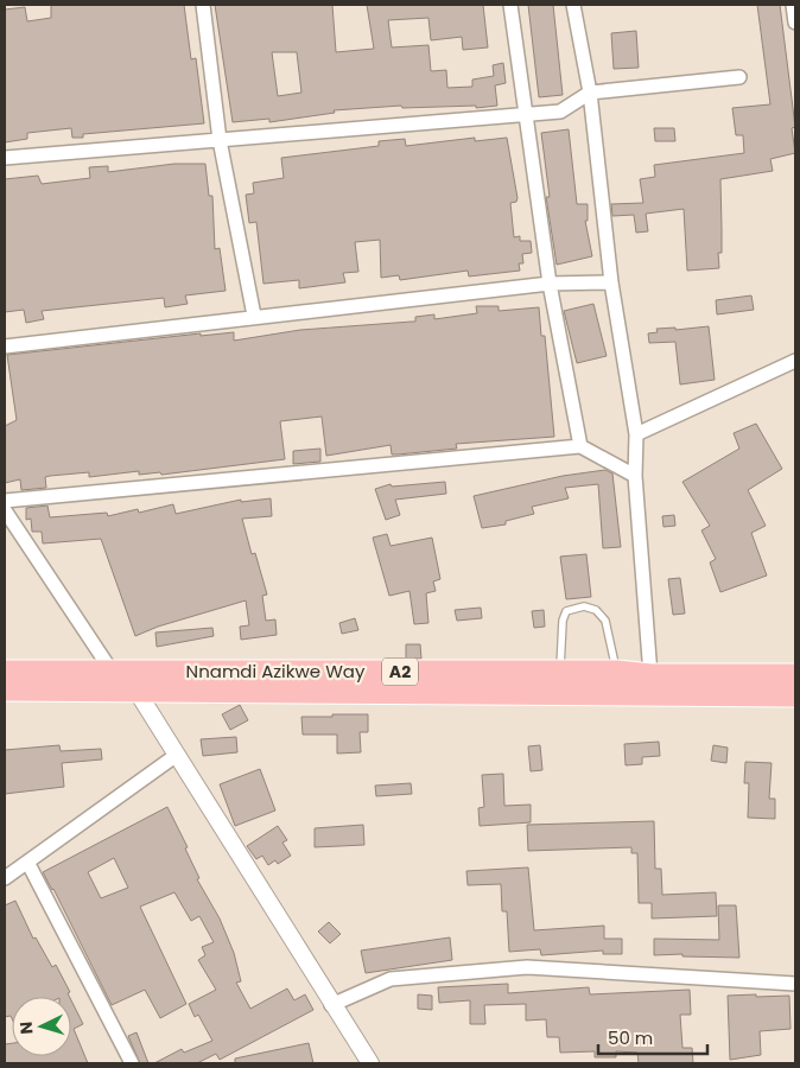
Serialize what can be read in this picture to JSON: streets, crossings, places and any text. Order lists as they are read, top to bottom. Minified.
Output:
{"streets":{"highway":["Nnamdi Azikwe Way","A2"]},"scale_bar":"50 m","north":"left"}
